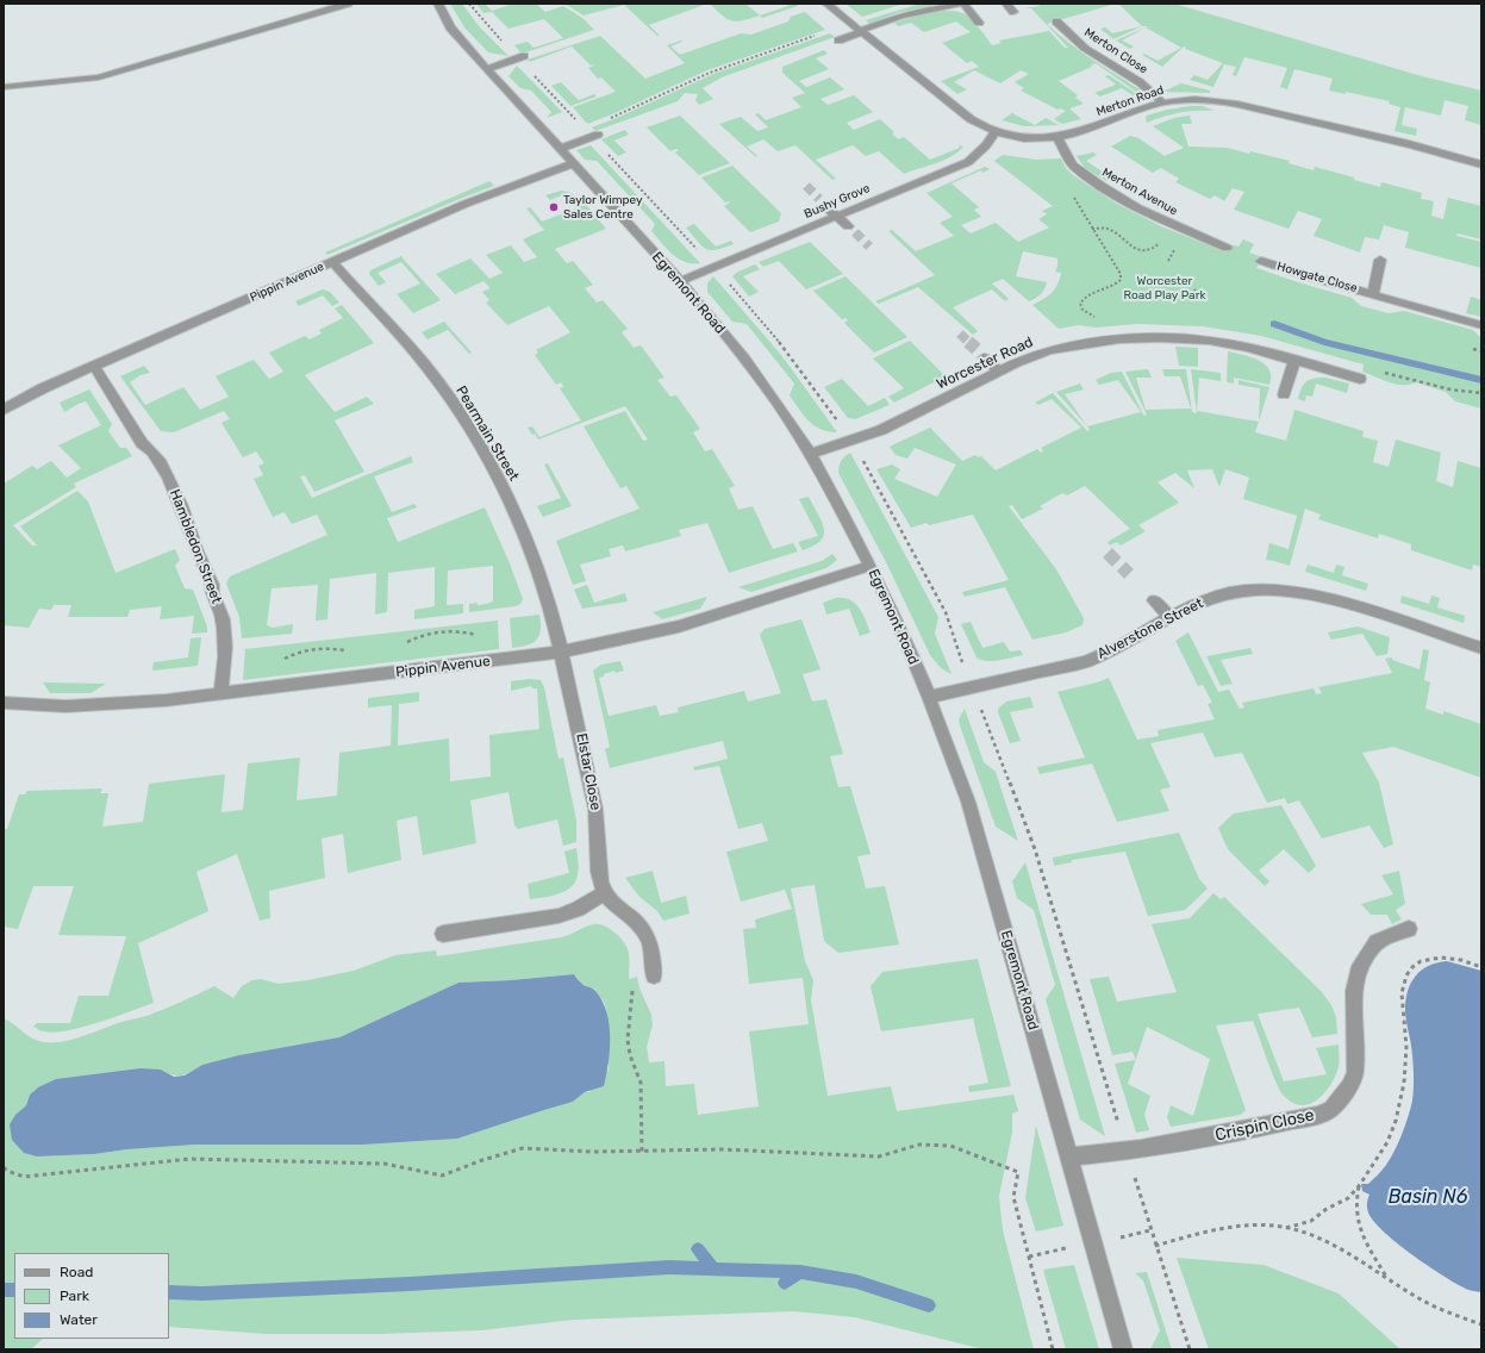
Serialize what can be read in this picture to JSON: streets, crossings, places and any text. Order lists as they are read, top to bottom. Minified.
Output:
{"streets":{"street":["Merton Close","Merton Road","Merton Avenue","Bushy Grove","Howgate Close","Pippin Avenue","Egremont Road","Worcester Road","Pearmain Street","Hambledon Street","Alverstone Street","Elstar Close","Crispin Close"]},"crossings":[["Merton Close","Merton Road"],["Merton Road","Merton Avenue"],["Merton Road","Bushy Grove"],["Bushy Grove","Egremont Road"],["Pippin Avenue","Egremont Road"],["Pippin Avenue","Pearmain Street"],["Pippin Avenue","Hambledon Street"],["Pippin Avenue","Elstar Close"],["Egremont Road","Worcester Road"],["Egremont Road","Alverstone Street"],["Egremont Road","Crispin Close"],["Pearmain Street","Elstar Close"]],"water":["Basin N6"],"parks":["Worcester Road Play Park"],"places":["Taylor Wimpey Sales Centre"],"legend":["Road","Park","Water"]}
